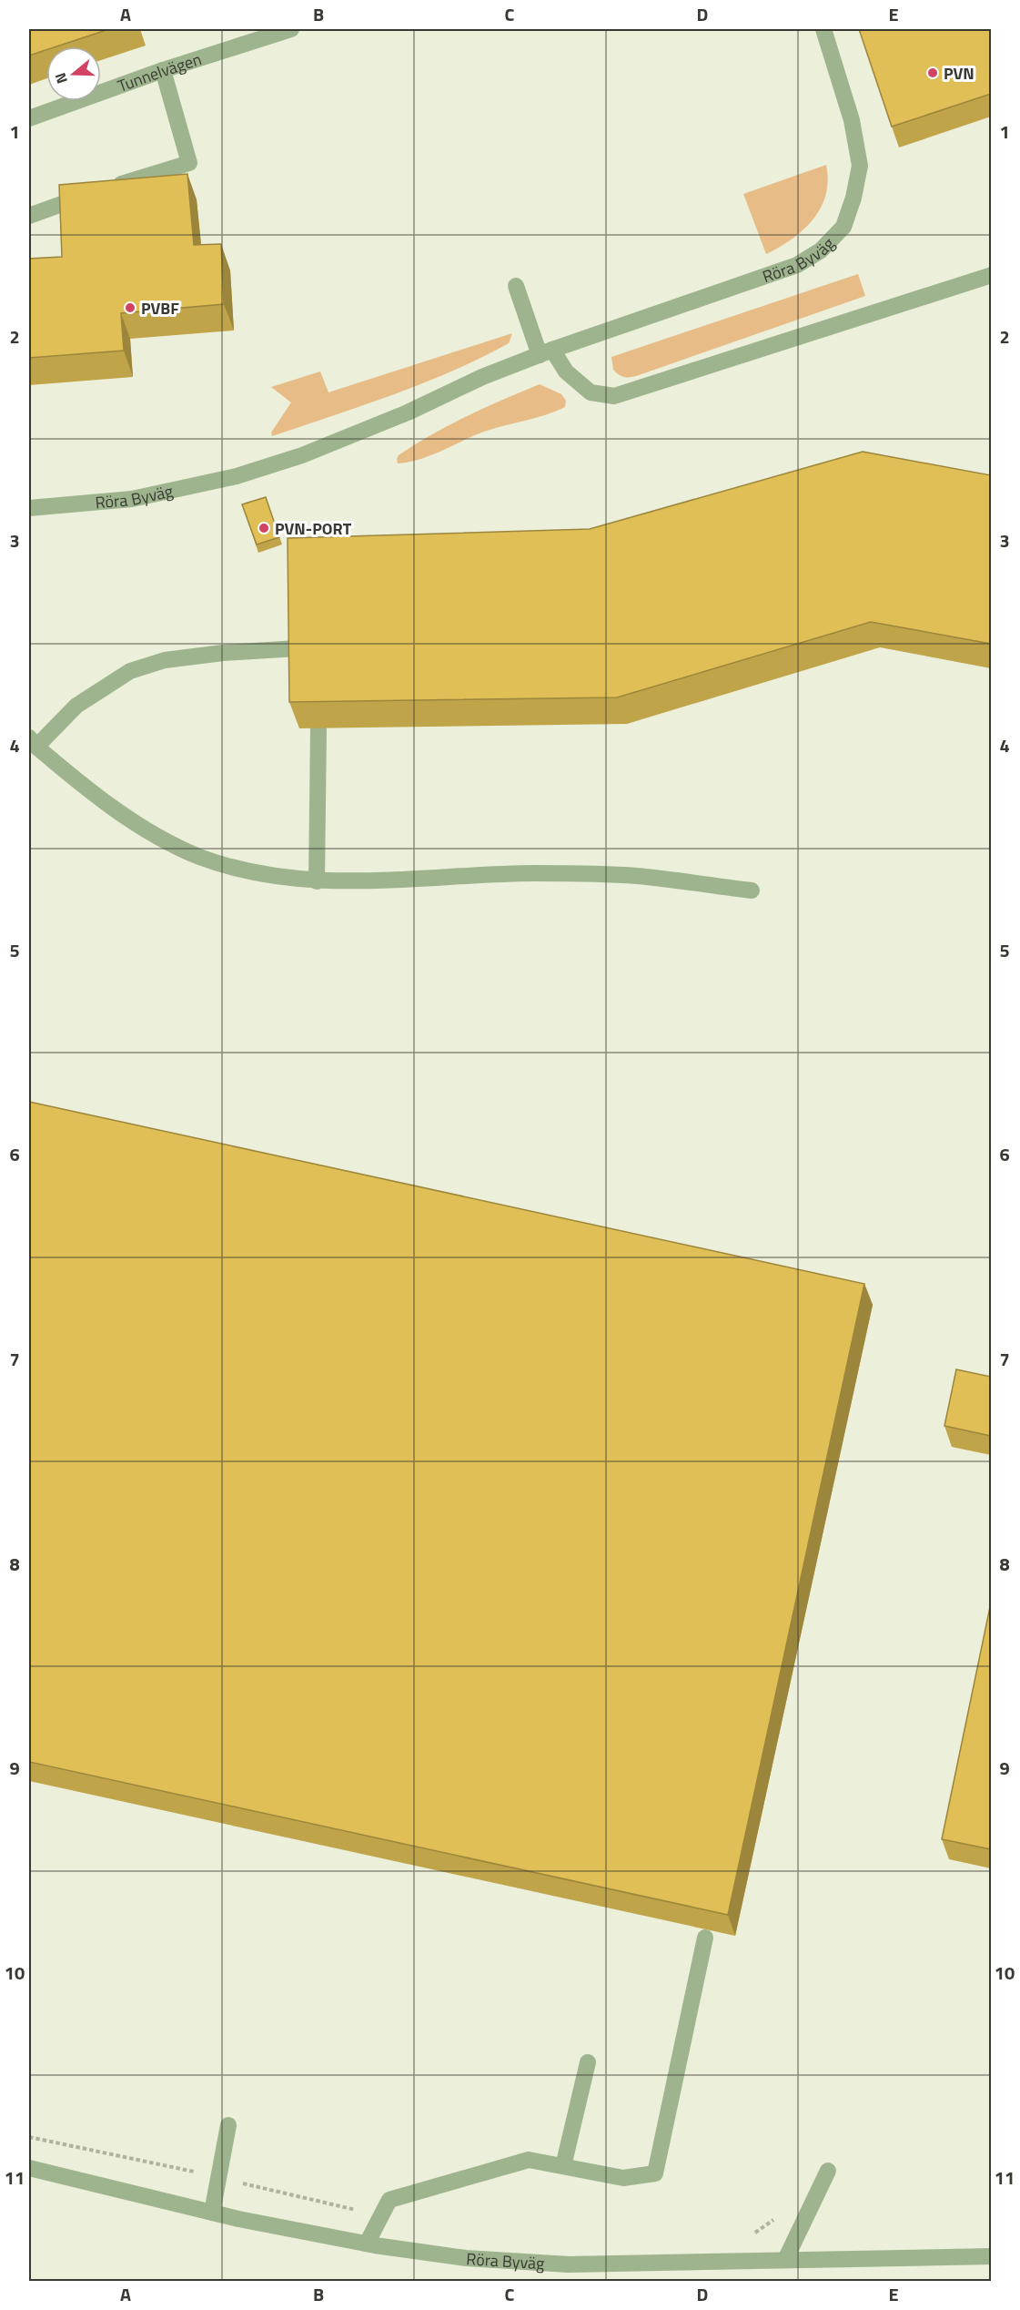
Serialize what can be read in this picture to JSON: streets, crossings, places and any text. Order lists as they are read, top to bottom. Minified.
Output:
{"streets":{"street":["Tunnelvägen","Röra Byväg"]},"places":["PVN","PVBF","PVN-PORT"],"north":"left","grid":{"columns":["A","B","C","D","E"],"rows":["1","2","3","4","5","6","7","8","9","10","11"]}}
